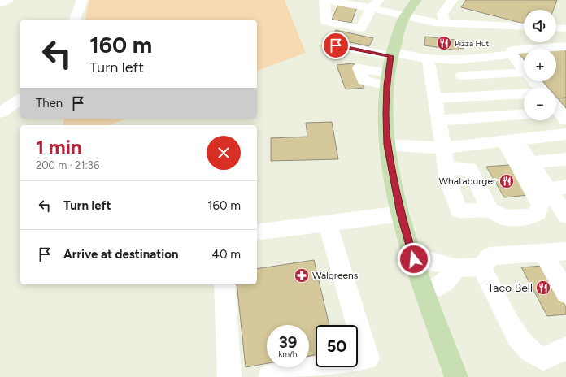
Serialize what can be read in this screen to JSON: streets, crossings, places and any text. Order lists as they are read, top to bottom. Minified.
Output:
{"places":{"restaurant":["Pizza Hut","Whataburger","Taco Bell"],"pharmacy":["Walgreens"]},"page":{"map_buttons":["+","−"],"turn":["160 m","Turn left"],"then":"Then","heading":["1 min","200 m · 21:36"],"list":[{"name":"Turn left","value":"160 m"},{"name":"Arrive at destination","value":"40 m"}],"speed":"39 km/h","limit":"50"}}
